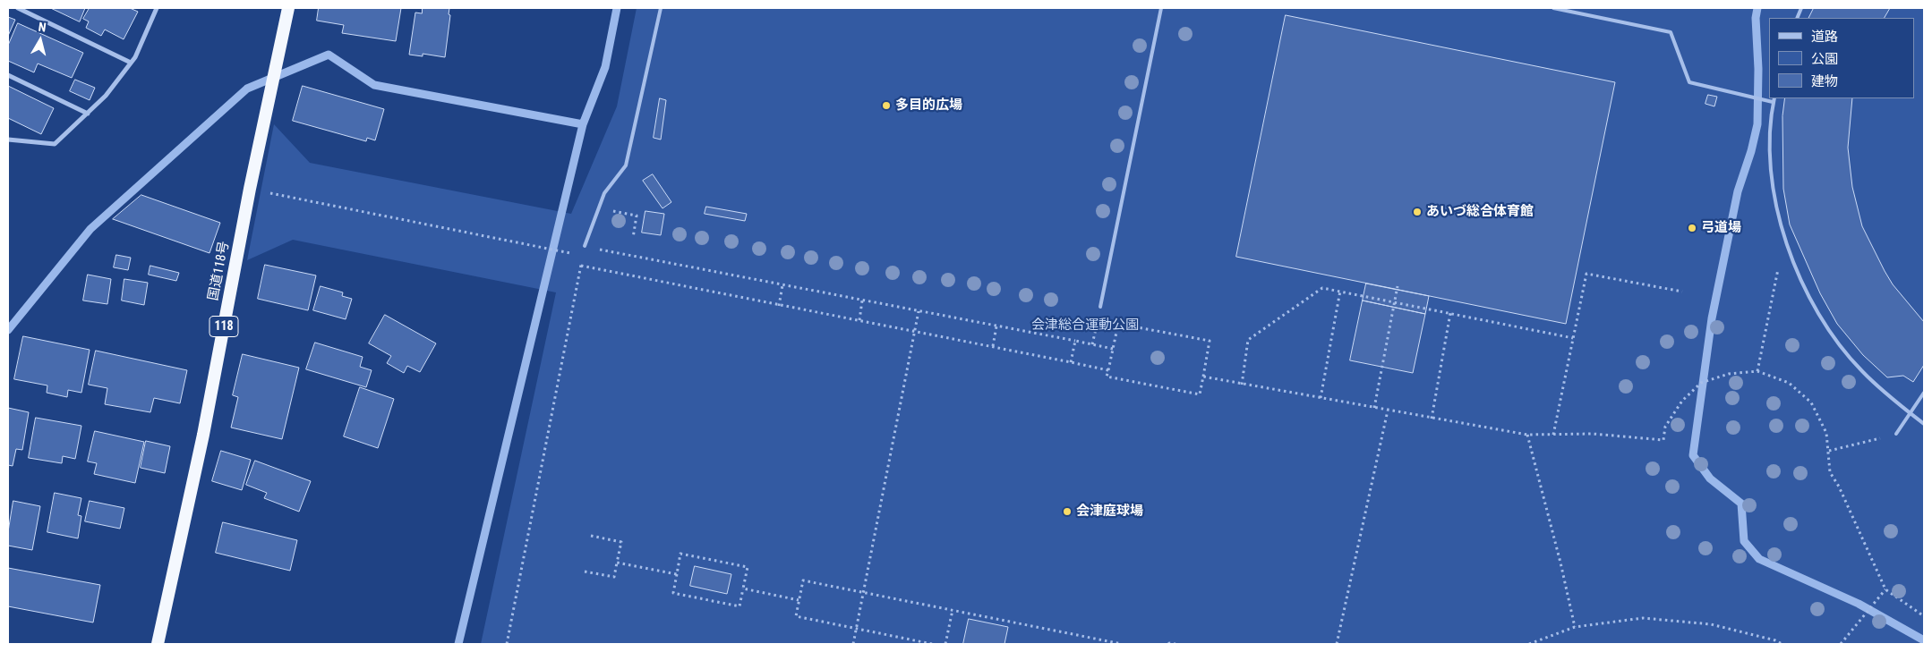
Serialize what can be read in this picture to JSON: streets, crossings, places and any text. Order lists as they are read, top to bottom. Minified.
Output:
{"streets":{"highway":["国道118号","118"]},"parks":["会津総合運動公園"],"places":["多目的広場","あいづ総合体育館","弓道場","会津庭球場"],"legend":["道路","公園","建物"],"north":"top"}
